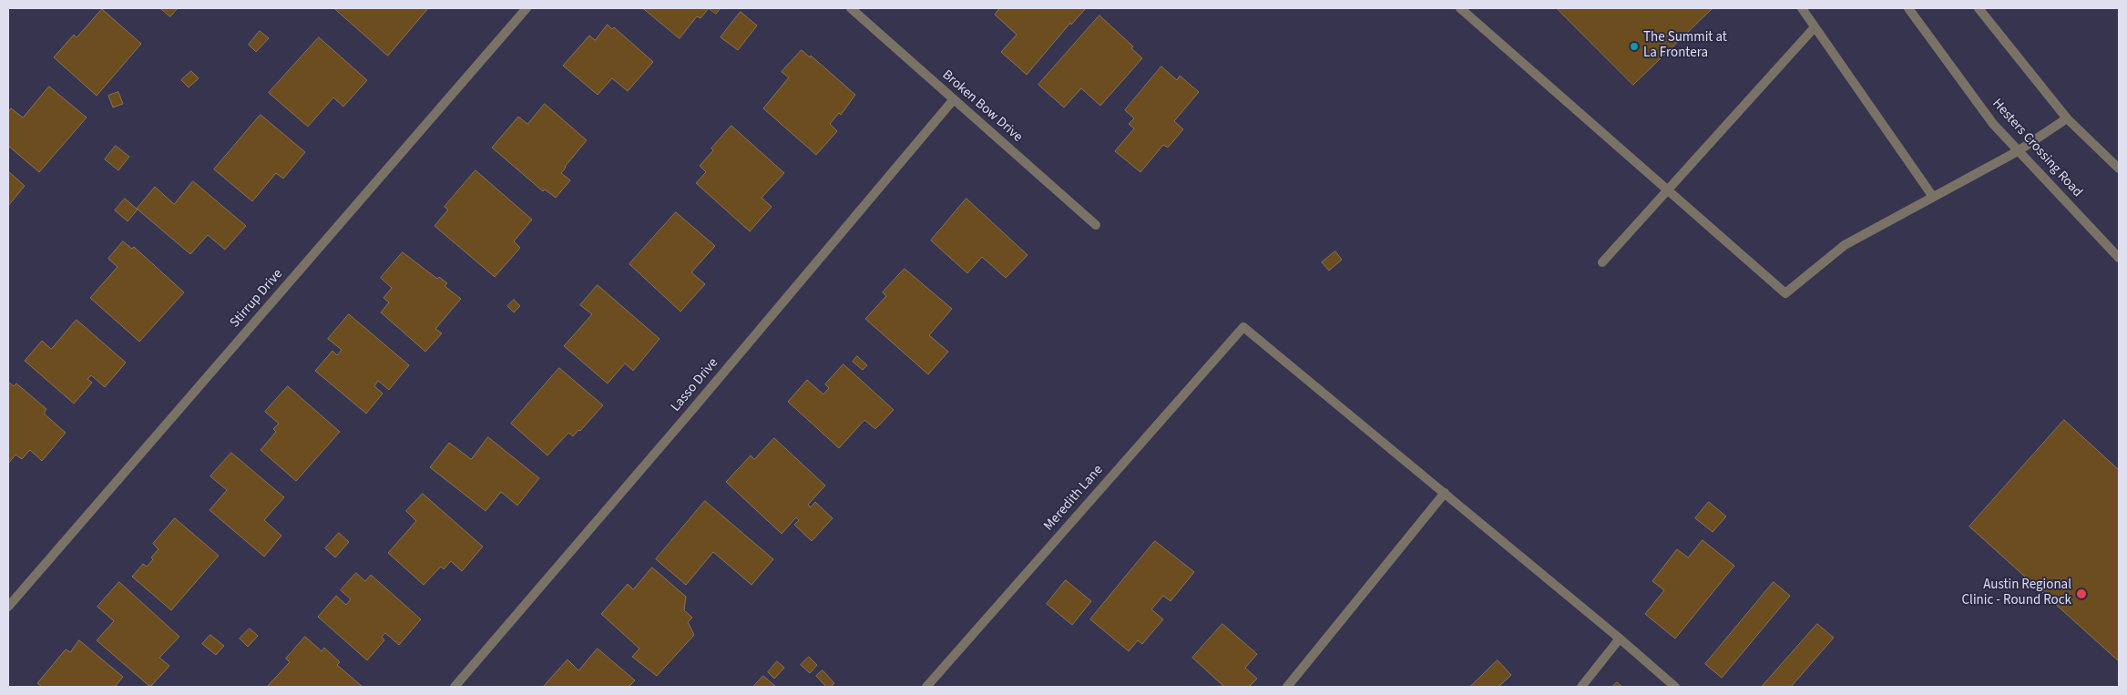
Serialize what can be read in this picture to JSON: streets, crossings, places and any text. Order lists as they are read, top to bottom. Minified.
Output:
{"streets":{"street":["Broken Bow Drive","Hesters Crossing Road","Stirrup Drive","Lasso Drive","Meredith Lane"]},"crossings":[["Broken Bow Drive","Lasso Drive"]],"places":["The Summit at La Frontera","Austin Regional Clinic - Round Rock"]}
